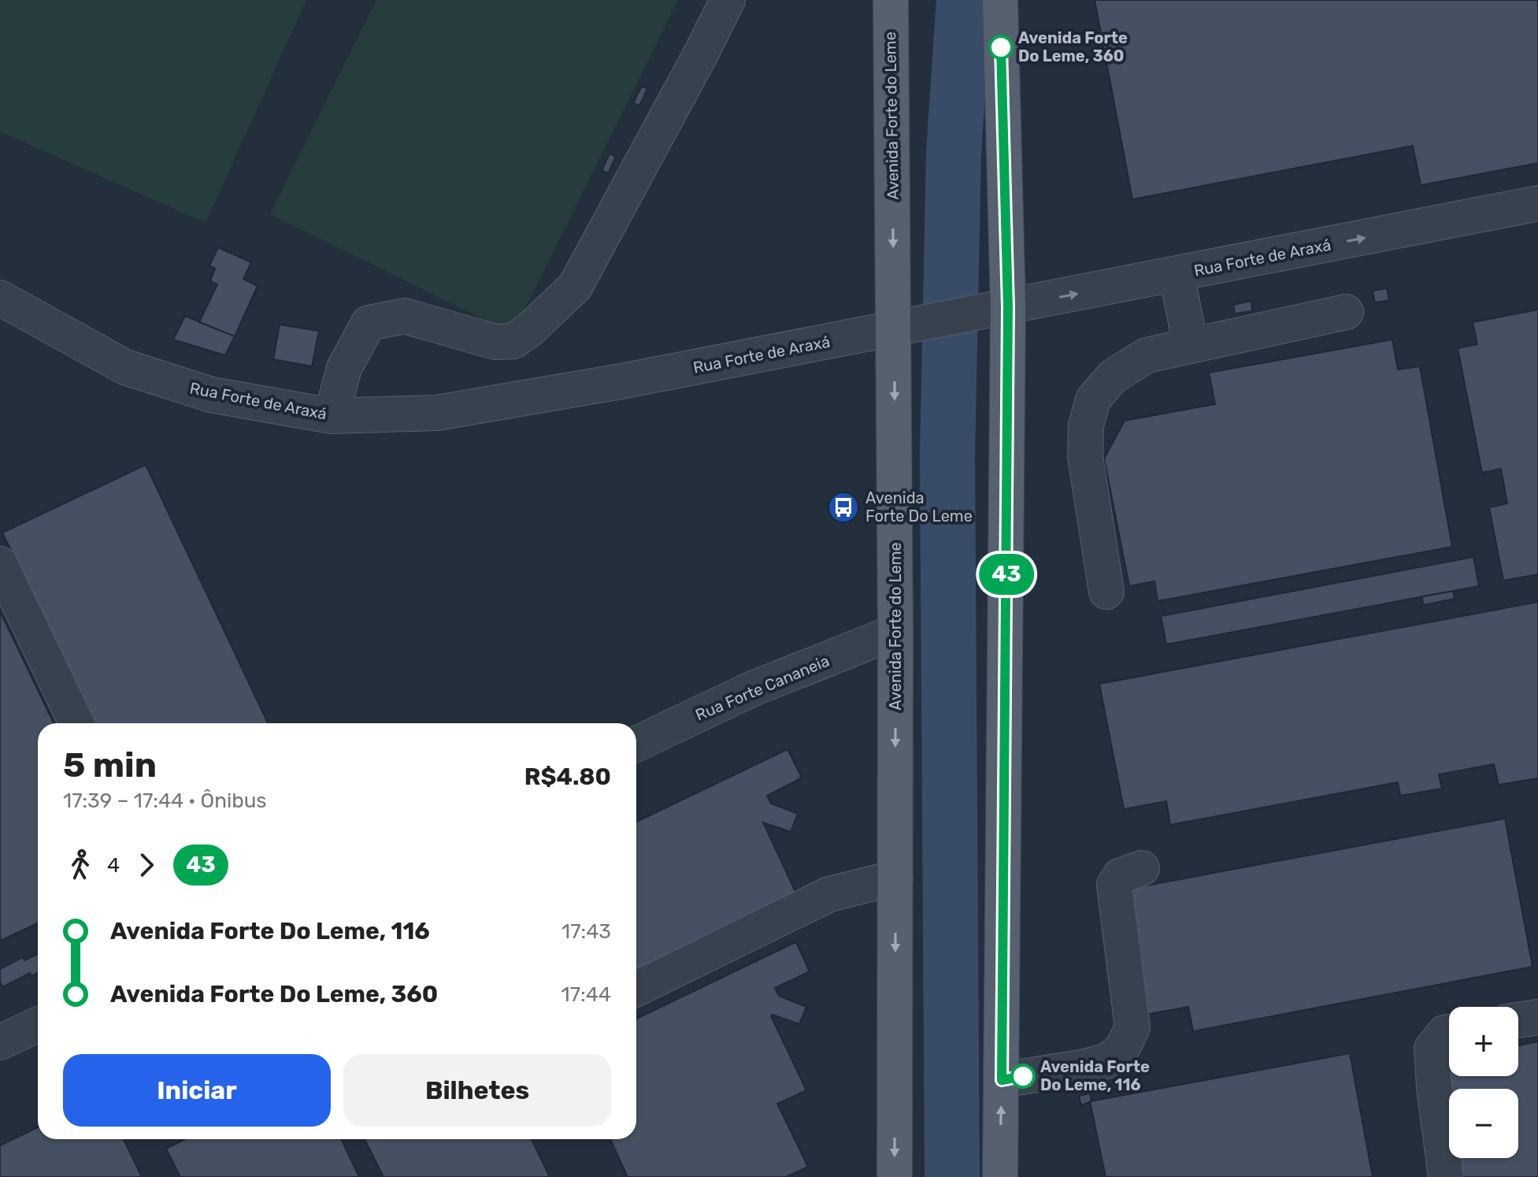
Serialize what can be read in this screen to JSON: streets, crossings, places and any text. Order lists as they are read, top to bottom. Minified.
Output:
{"streets":{"main road":["Avenida Forte do Leme"],"street":["Rua Forte de Araxá","Rua Forte Cananeia"]},"crossings":[["Avenida Forte do Leme","Rua Forte de Araxá"],["Avenida Forte do Leme","Rua Forte Cananeia"]],"one_way":["Rua Forte de Araxá"],"places":{"other":["Avenida Forte Do Leme, 360","Avenida Forte Do Leme, 116"],"bus stop":["Avenida Forte Do Leme"]},"lines":["bus line 43"],"page":{"on_map":"43","heading":["5 min","17:39 – 17:44 · Ônibus","R$4.80"],"legs":["4","43"],"list":[{"name":"Avenida Forte Do Leme, 116","value":"17:43"},{"name":"Avenida Forte Do Leme, 360","value":"17:44"}],"map_buttons":["+","−"],"buttons":["Iniciar","Bilhetes"]}}
